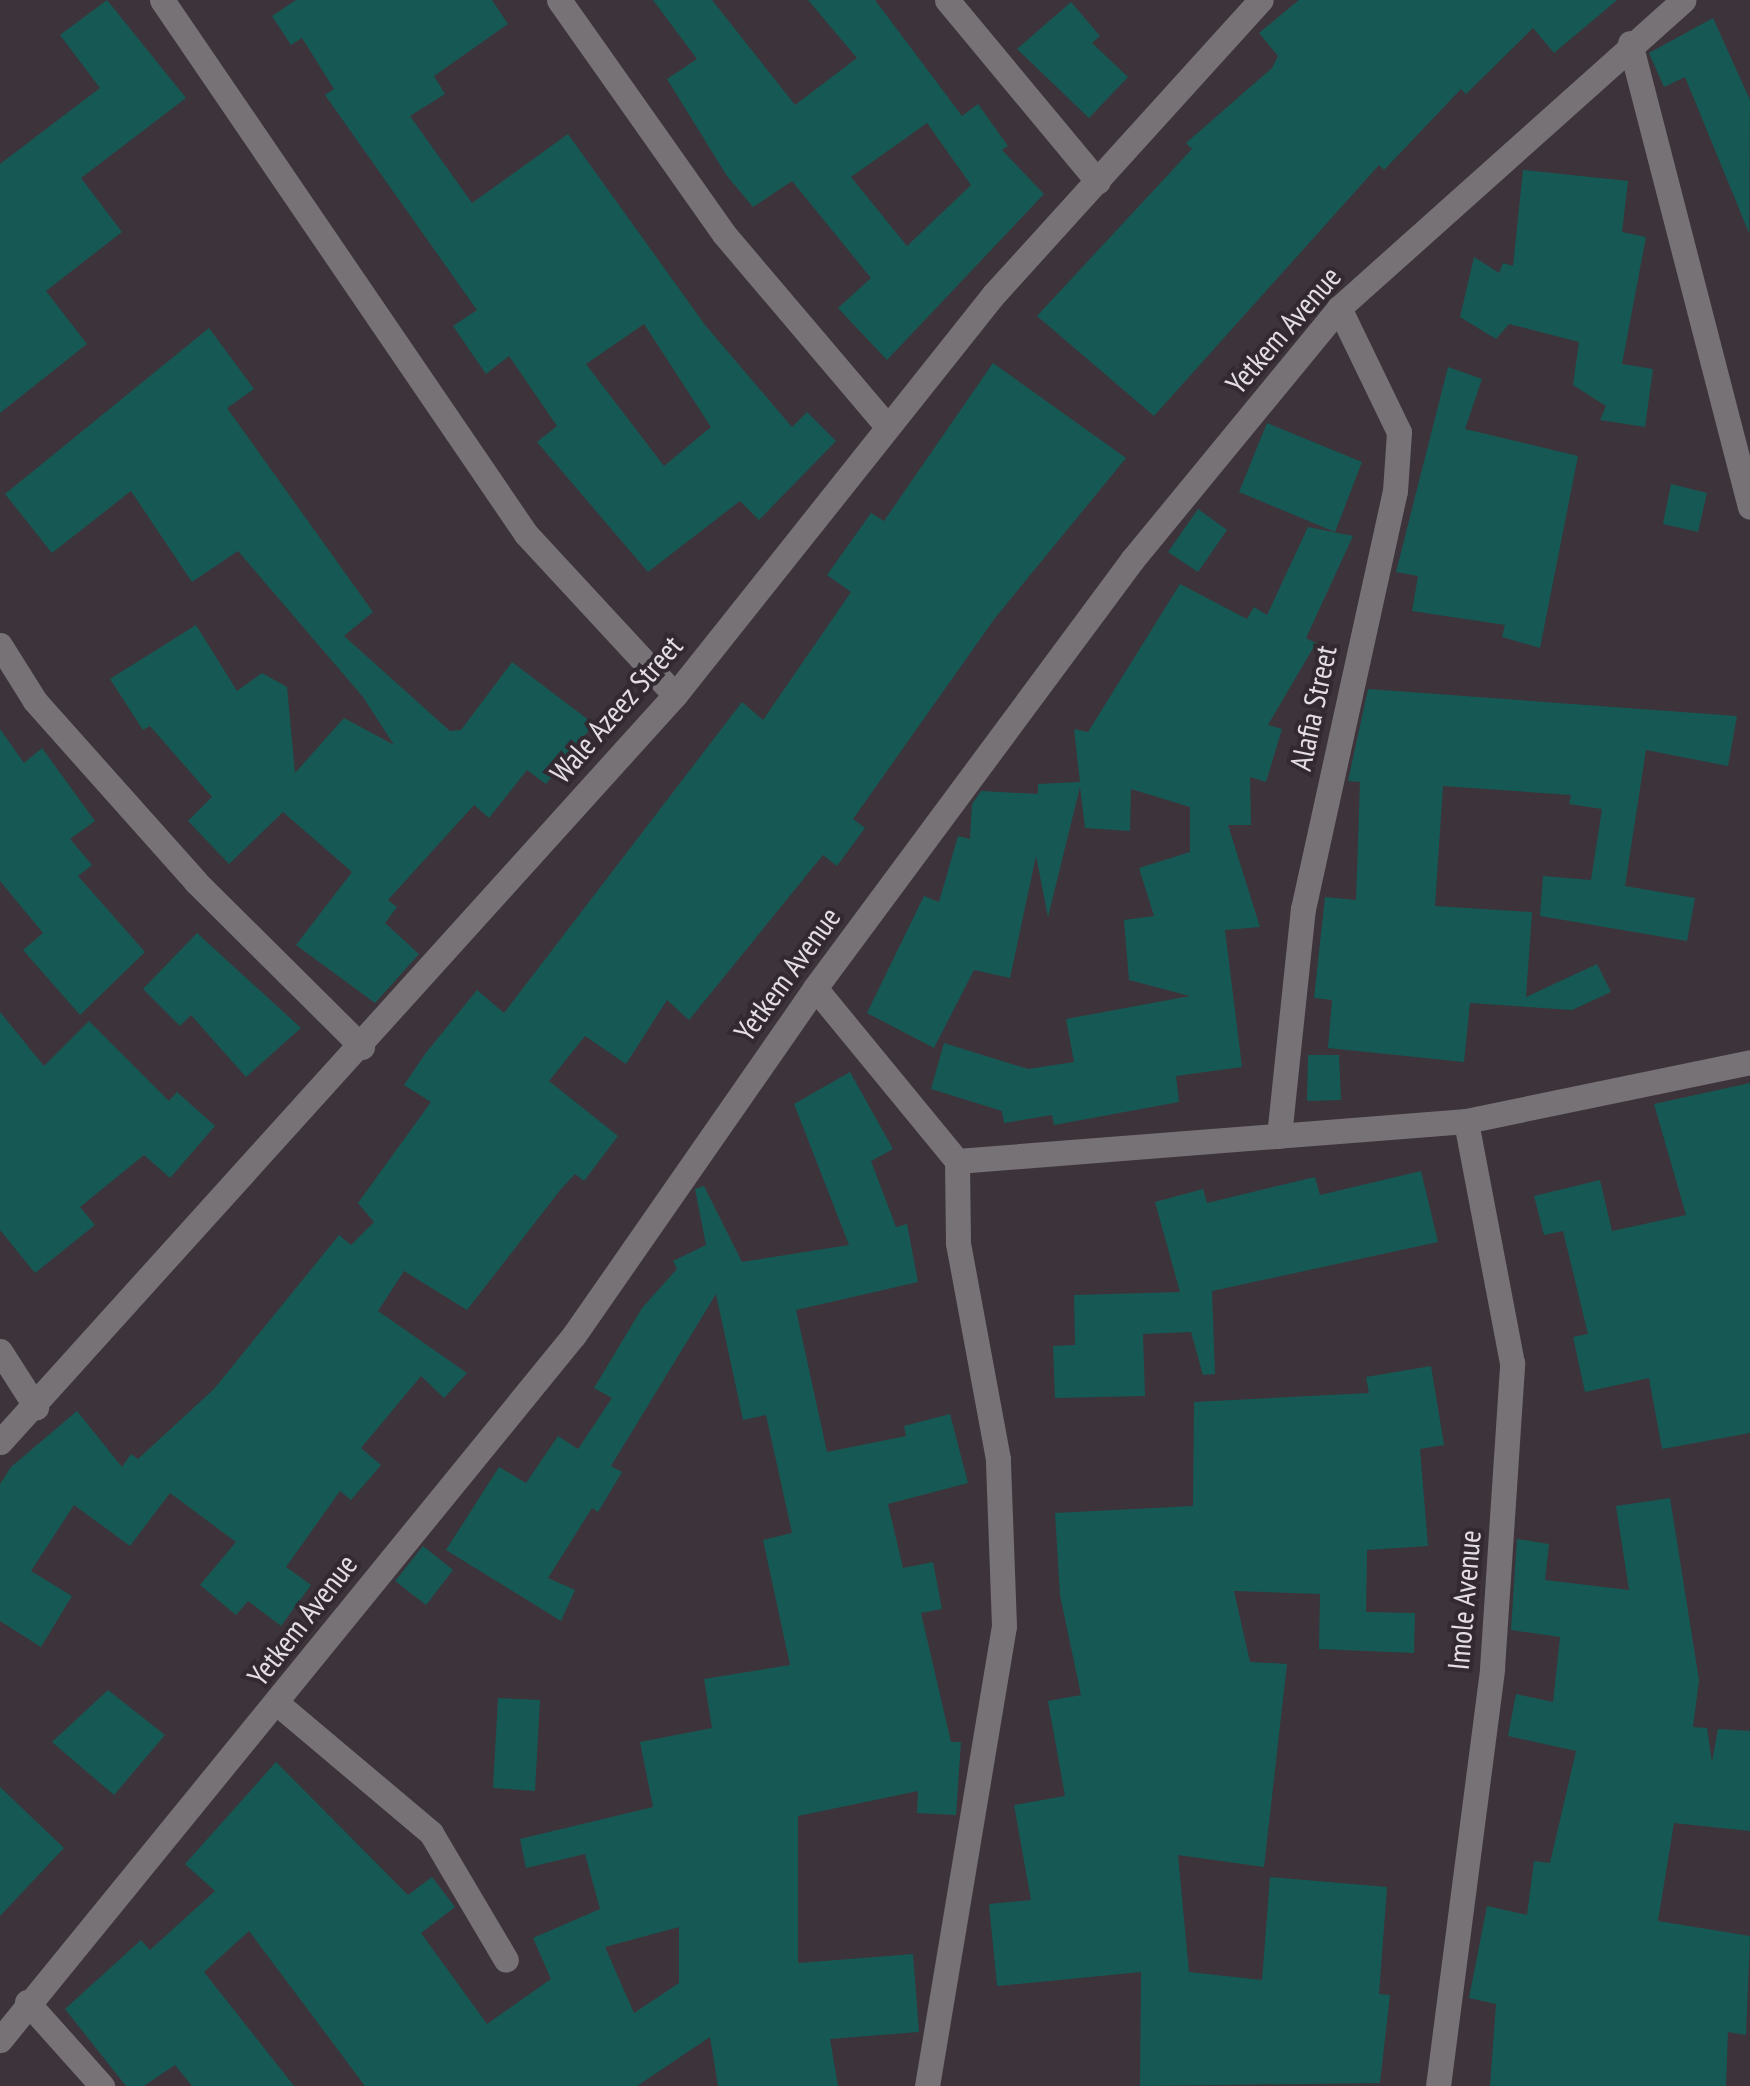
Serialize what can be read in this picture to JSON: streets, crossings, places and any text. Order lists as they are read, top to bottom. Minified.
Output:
{"streets":{"street":["Yetkem Avenue","Alafia Street","Wale Azeez Street","Imole Avenue"]},"crossings":[["Yetkem Avenue","Alafia Street"]]}
